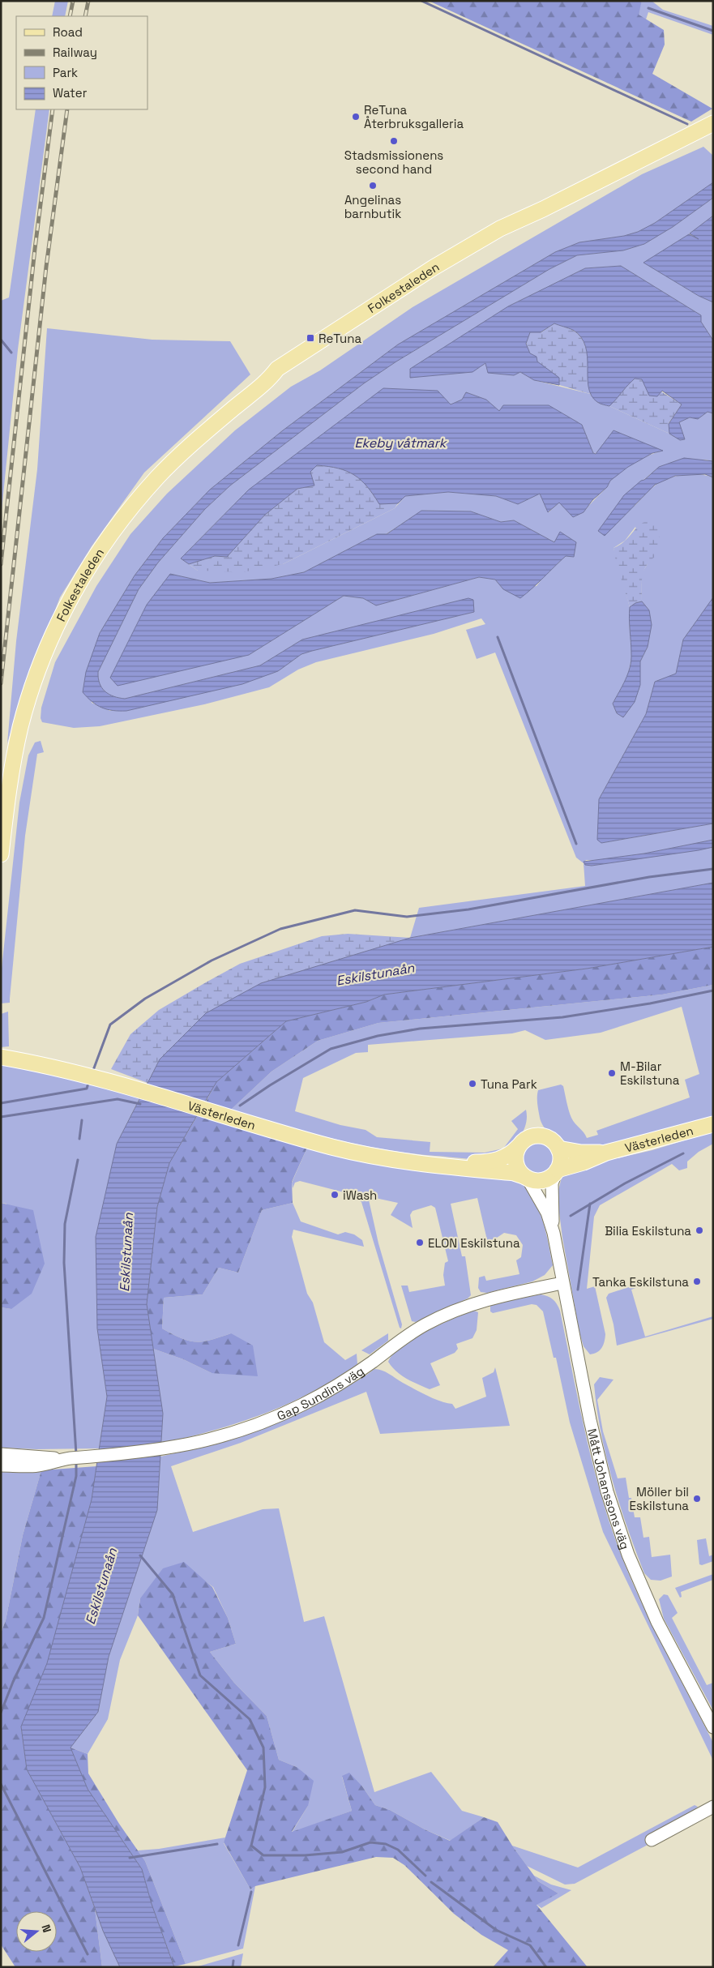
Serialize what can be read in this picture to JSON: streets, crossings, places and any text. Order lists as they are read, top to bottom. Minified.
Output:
{"streets":{"main road":["Folkestaleden","Västerleden"],"street":["Gap Sundins väg","Mått Johanssons väg"]},"crossings":[["Västerleden","Mått Johanssons väg"],["Gap Sundins väg","Mått Johanssons väg"]],"water":["Ekeby våtmark","Eskilstunaån"],"places":{"other":["ReTuna Återbruksgalleria","Stadsmissionens second hand","Angelinas barnbutik","M-Bilar Eskilstuna","Tuna Park","iWash","Bilia Eskilstuna","ELON Eskilstuna","Tanka Eskilstuna","Möller bil Eskilstuna"],"transit":["ReTuna"]},"legend":["Road","Railway","Park","Water"],"north":"right"}
